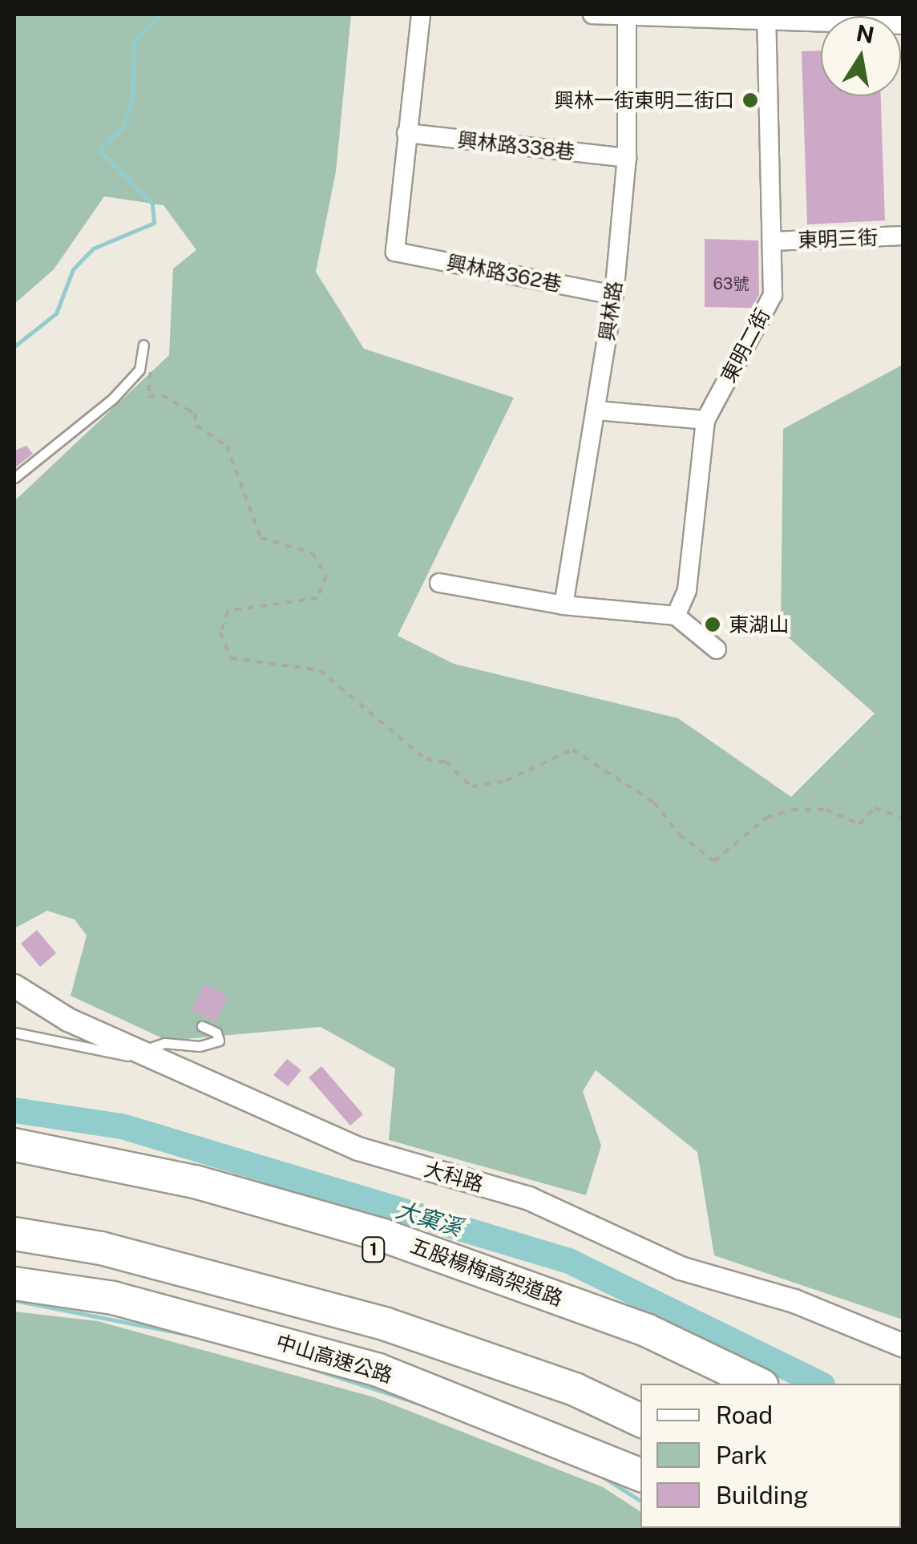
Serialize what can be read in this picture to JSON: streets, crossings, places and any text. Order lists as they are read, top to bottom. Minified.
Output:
{"streets":{"highway":["1","五股楊梅高架道路","中山高速公路"],"street":["興林路338巷","東明三街","興林路362巷","興林路","東明二街","大科路"]},"crossings":[["興林路338巷","興林路362巷"],["興林路338巷","興林路"],["東明三街","東明二街"],["興林路362巷","興林路"]],"water":["大窠溪"],"places":["興林一街東明二街口","東湖山"],"house_numbers":["63號"],"legend":["Road","Park","Building"],"north":"top"}
